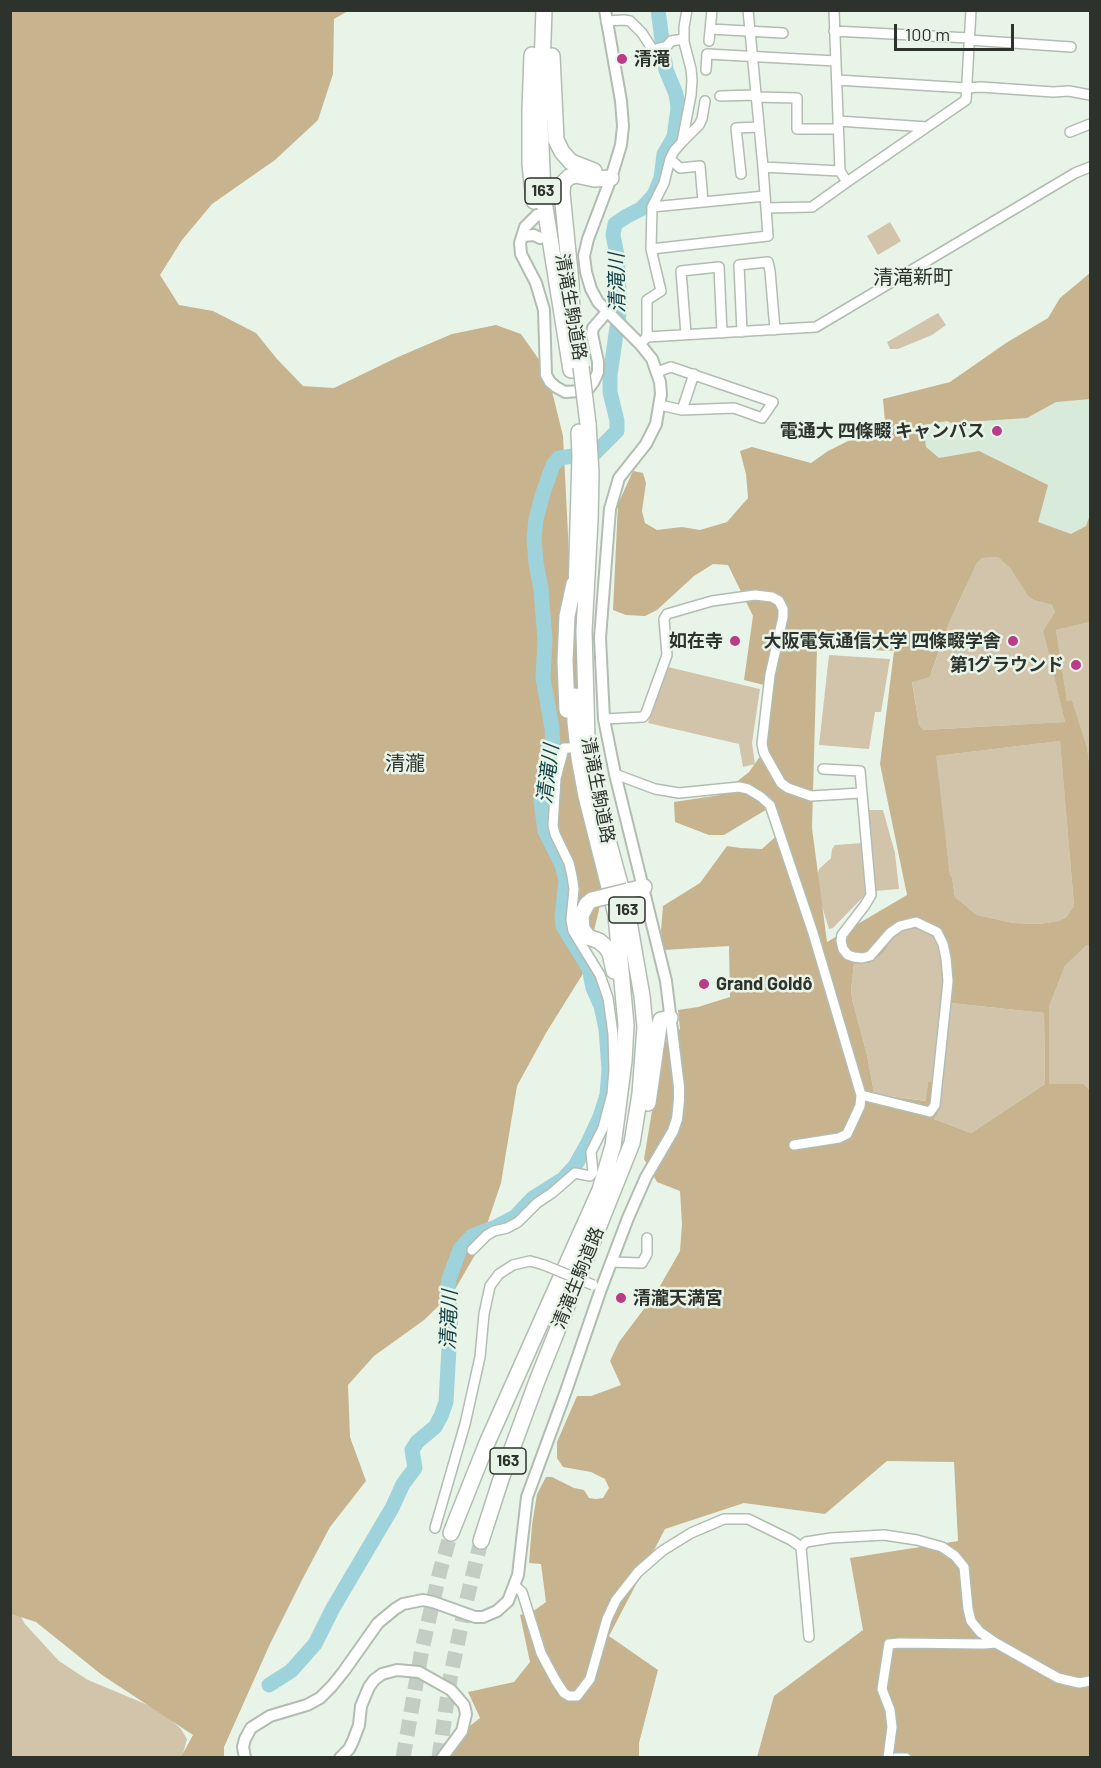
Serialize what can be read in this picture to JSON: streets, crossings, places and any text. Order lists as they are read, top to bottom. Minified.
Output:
{"streets":{"highway":["163","清滝生駒道路"]},"crossings":[["163","清滝生駒道路"]],"districts":["清滝新町","清瀧"],"water":["清滝川"],"places":["清滝","電通大 四條畷 キャンパス","如在寺","大阪電気通信大学 四條畷学舎","第1グラウンド","Grand Goldô","清瀧天満宮"],"scale_bar":"100 m"}
